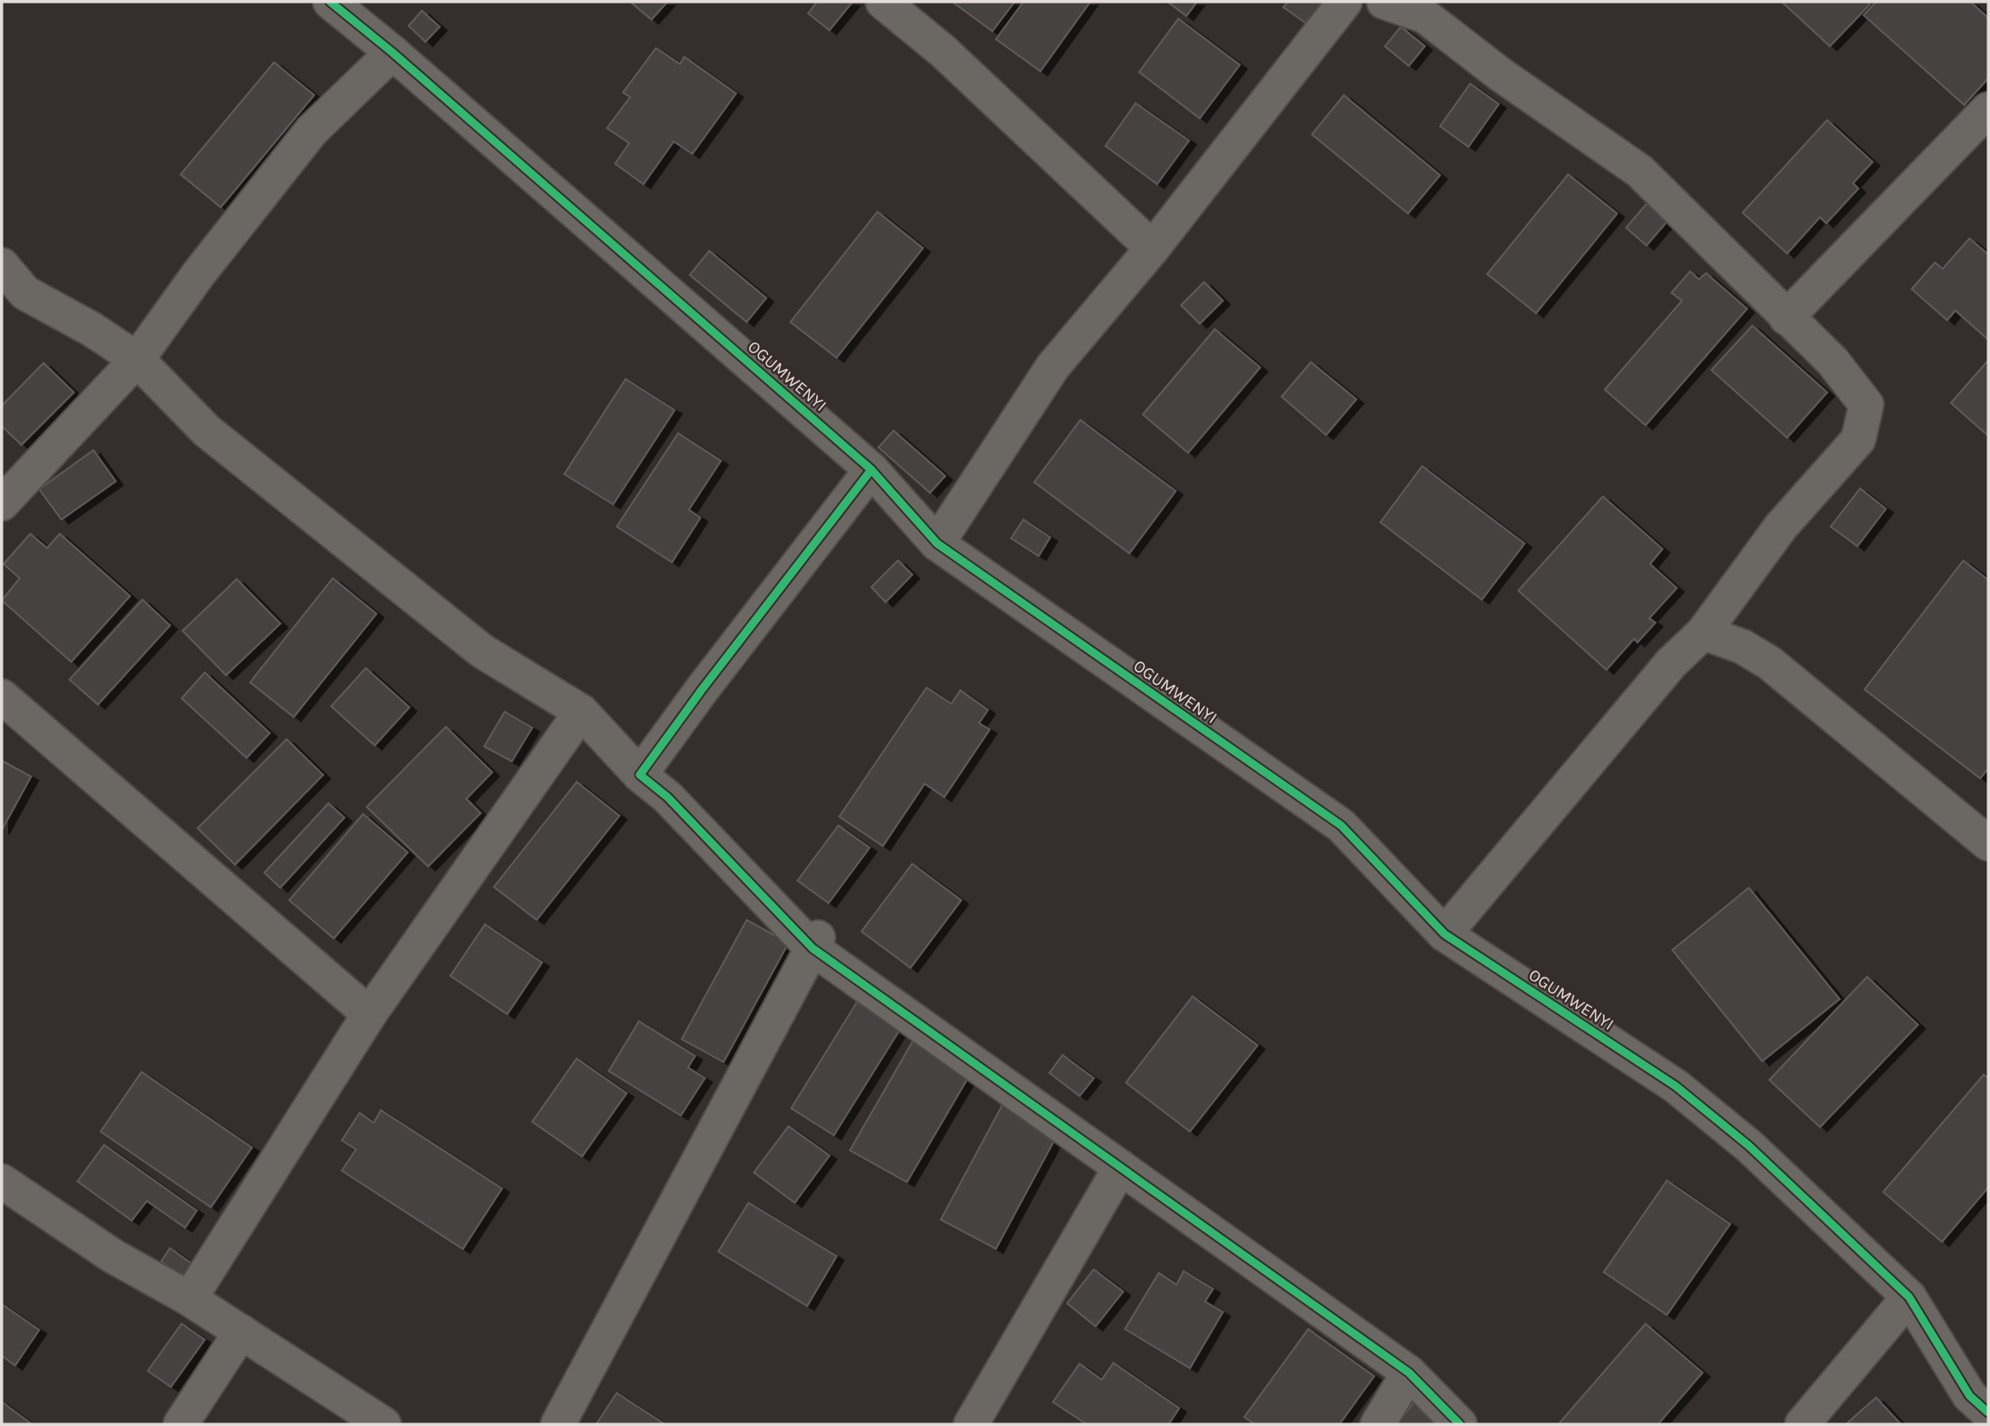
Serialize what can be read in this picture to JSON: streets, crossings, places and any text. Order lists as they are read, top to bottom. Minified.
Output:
{"streets":{"street":["OGUMWENYI"]}}
